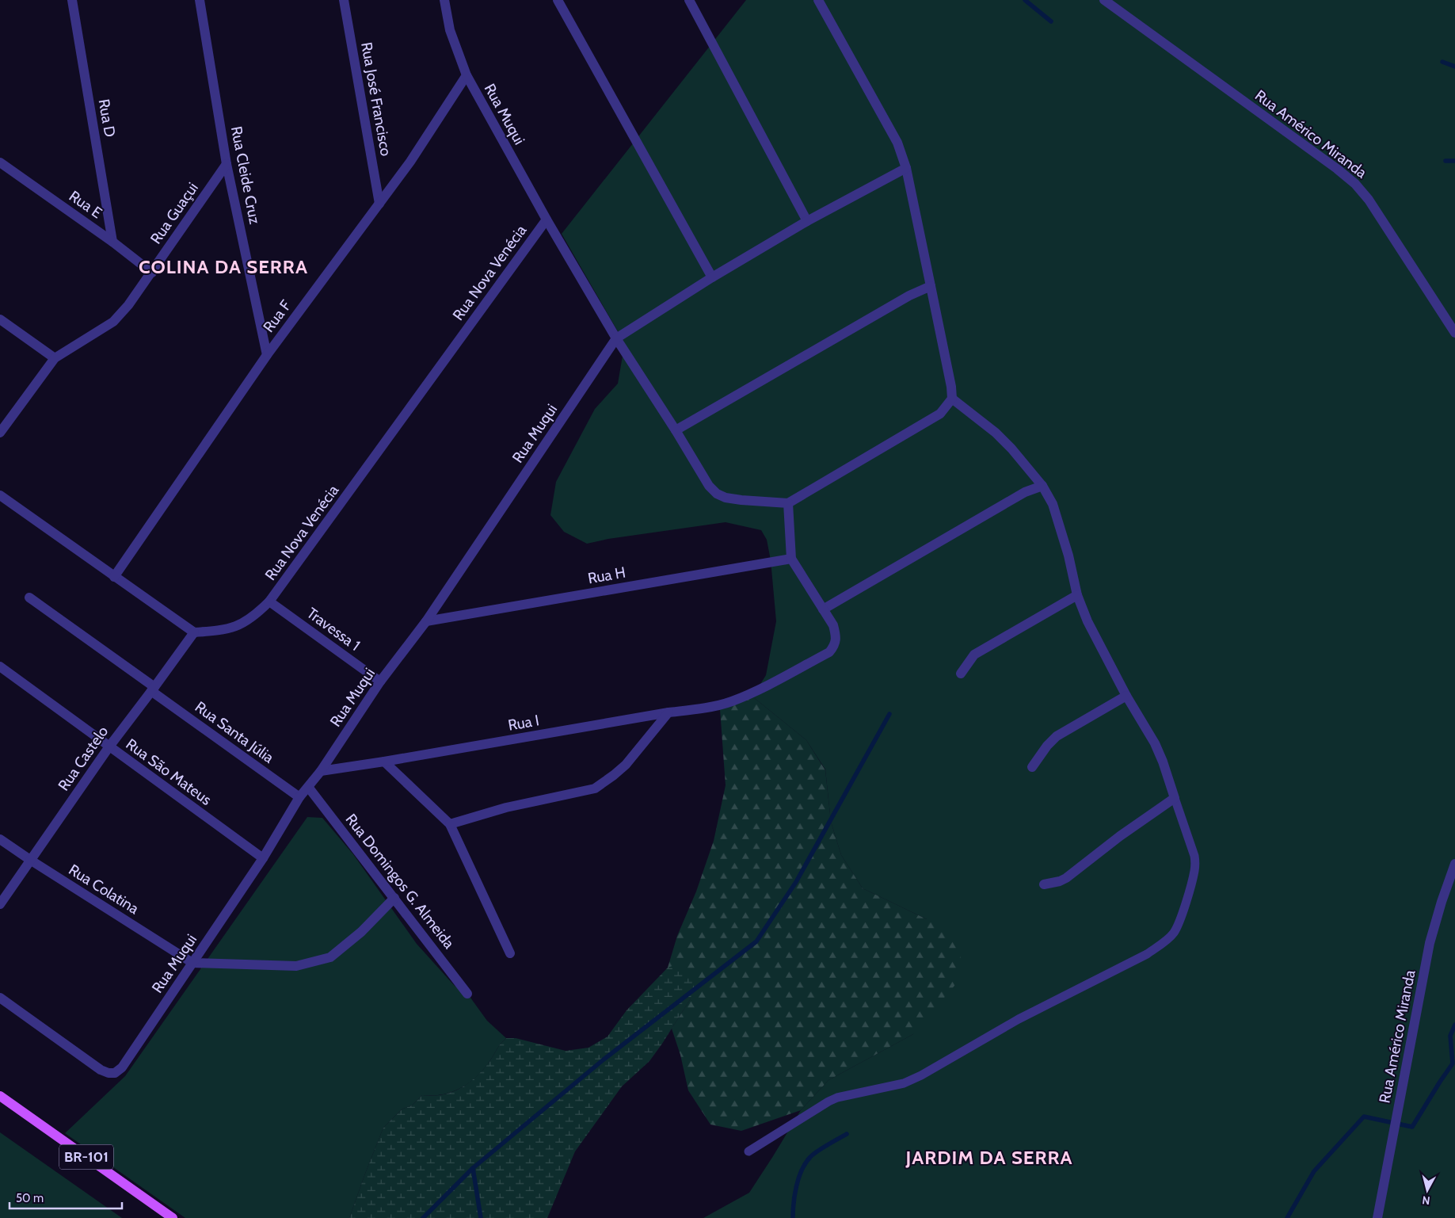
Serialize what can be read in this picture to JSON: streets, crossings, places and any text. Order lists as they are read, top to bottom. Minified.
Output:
{"streets":{"main road":["BR-101"],"street":["Rua José Francisco","Rua Muqui","Rua D","Rua Américo Miranda","Rua Cleide Cruz","Rua E","Rua Guaçui","Rua Nova Venécia","Rua F","Rua H","Travessa 1","Rua I","Rua Santa Júlia","Rua Castelo","Rua São Mateus","Rua Domingos G. Almeida","Rua Colatina"]},"crossings":[["Rua José Francisco","Rua F"],["Rua Muqui","Rua Nova Venécia"],["Rua Muqui","Rua F"],["Rua Muqui","Rua H"],["Rua Muqui","Travessa 1"],["Rua Muqui","Rua I"],["Rua Muqui","Rua Santa Júlia"],["Rua Muqui","Rua São Mateus"],["Rua Muqui","Rua Domingos G. Almeida"],["Rua Muqui","Rua Colatina"],["Rua D","Rua E"],["Rua Cleide Cruz","Rua Guaçui"],["Rua Cleide Cruz","Rua F"],["Rua E","Rua Guaçui"],["Rua Nova Venécia","Travessa 1"],["Rua Nova Venécia","Rua Castelo"],["Rua Santa Júlia","Rua Castelo"],["Rua Castelo","Rua São Mateus"],["Rua Castelo","Rua Colatina"]],"districts":["COLINA DA SERRA","JARDIM DA SERRA"],"scale_bar":"50 m","north":"bottom"}
